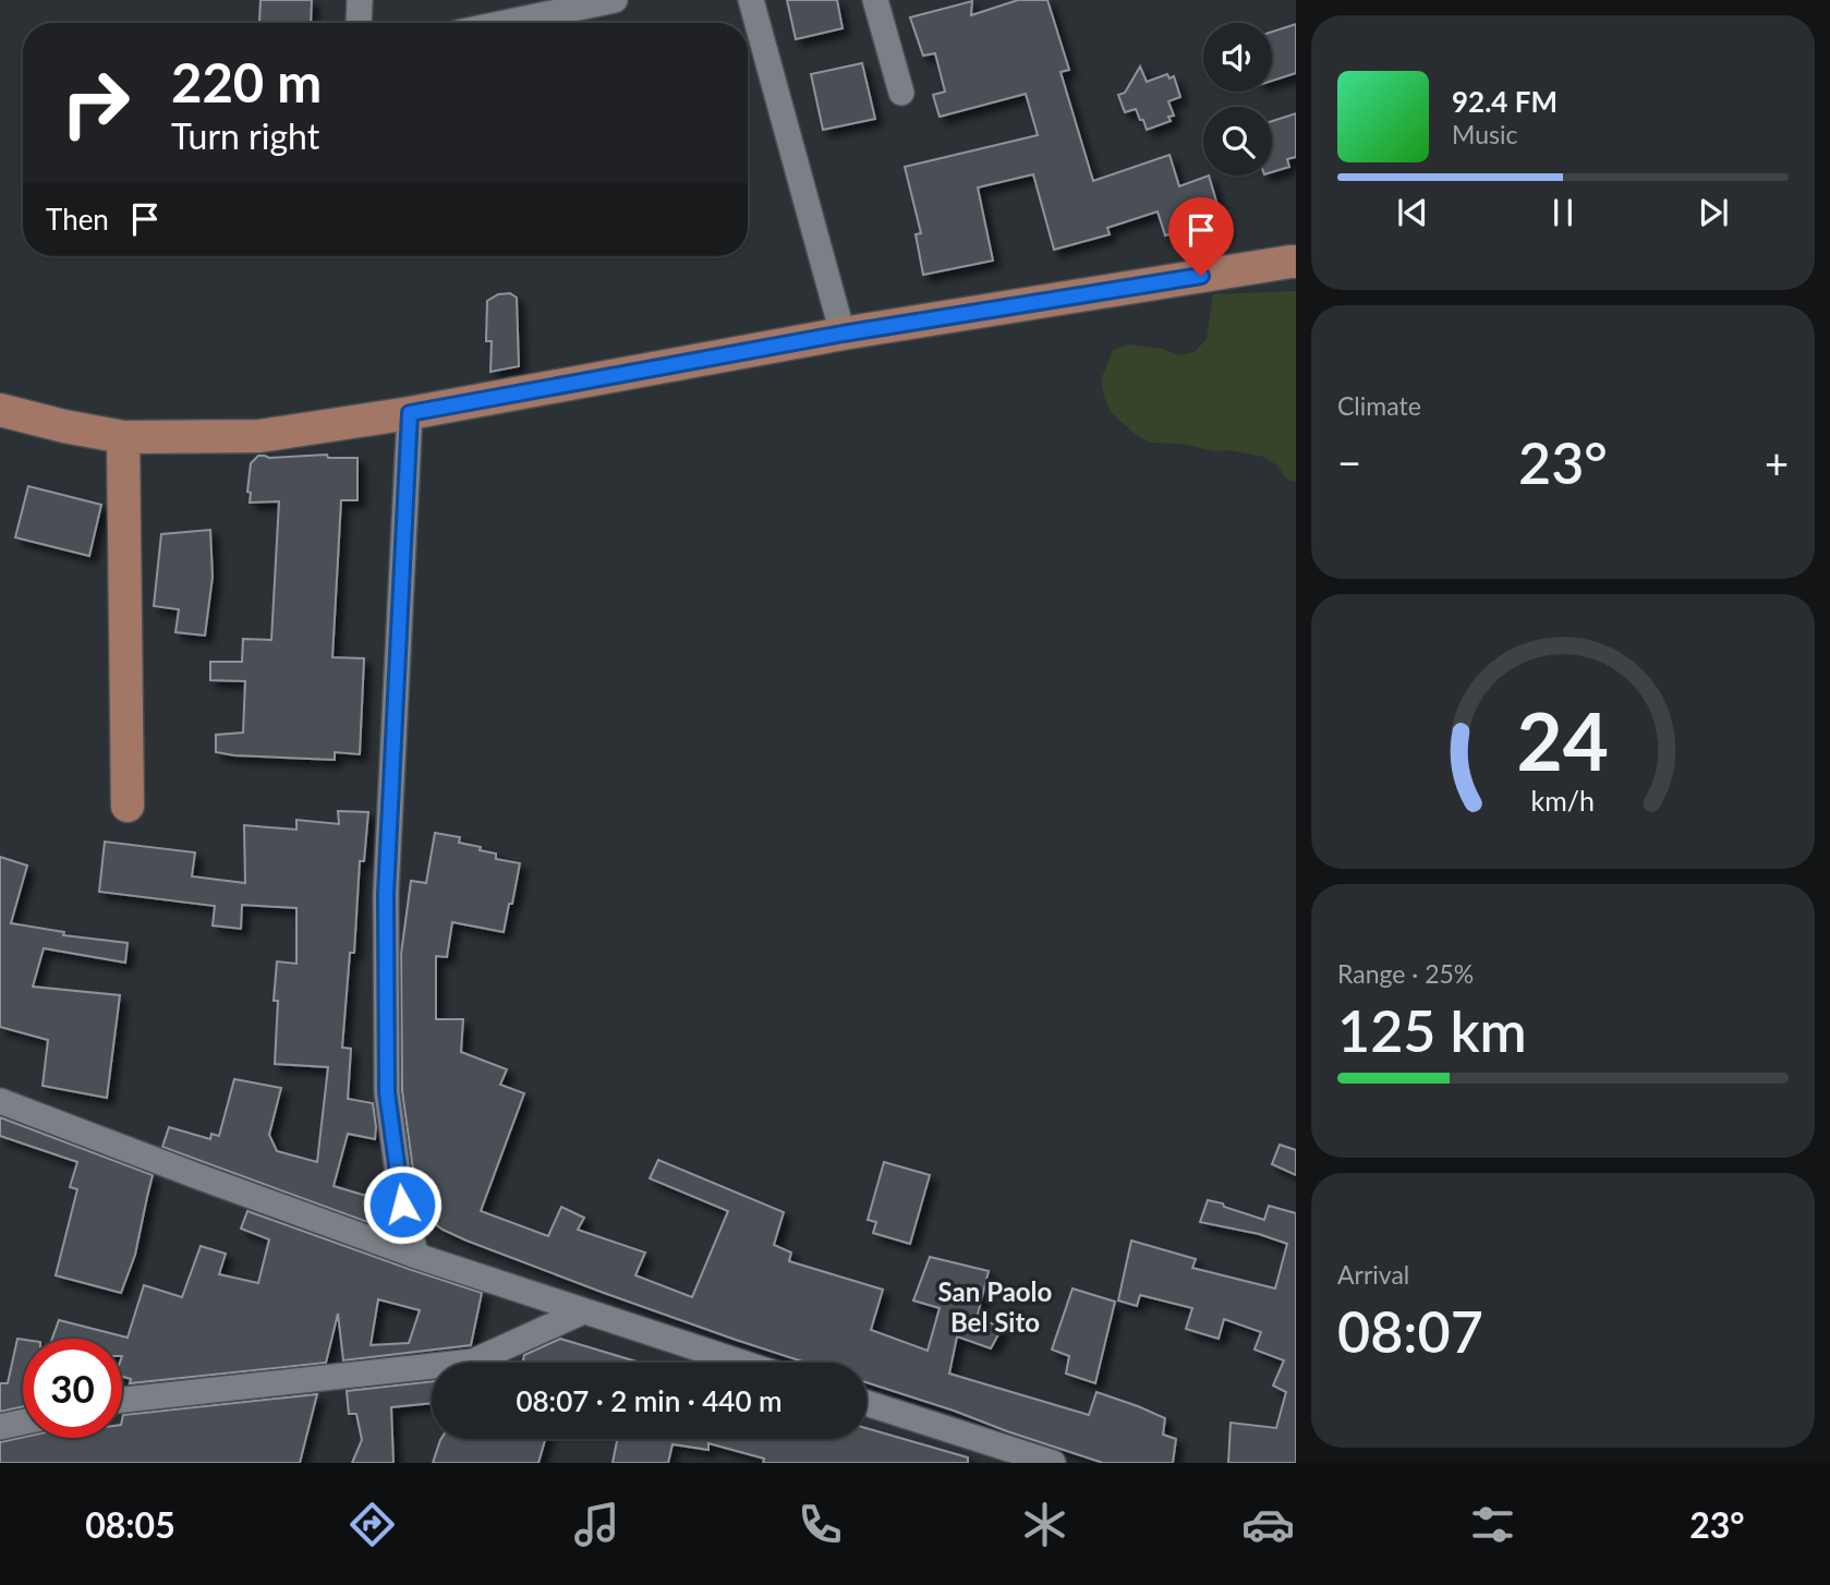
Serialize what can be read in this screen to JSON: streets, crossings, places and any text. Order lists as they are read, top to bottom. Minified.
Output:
{"districts":["San Paolo Bel Sito"],"page":{"turn":["220 m","Turn right"],"song":["92.4 FM","Music"],"then":"Then","tile":["Climate",["Range · 25%","125 km"],["Arrival","08:07"]],"heat":["−","23°","+"],"limit":"30","trip":"08:07 · 2 min · 440 m","tabs":["08:05","23°"],"gauge":["24","km/h"]}}
